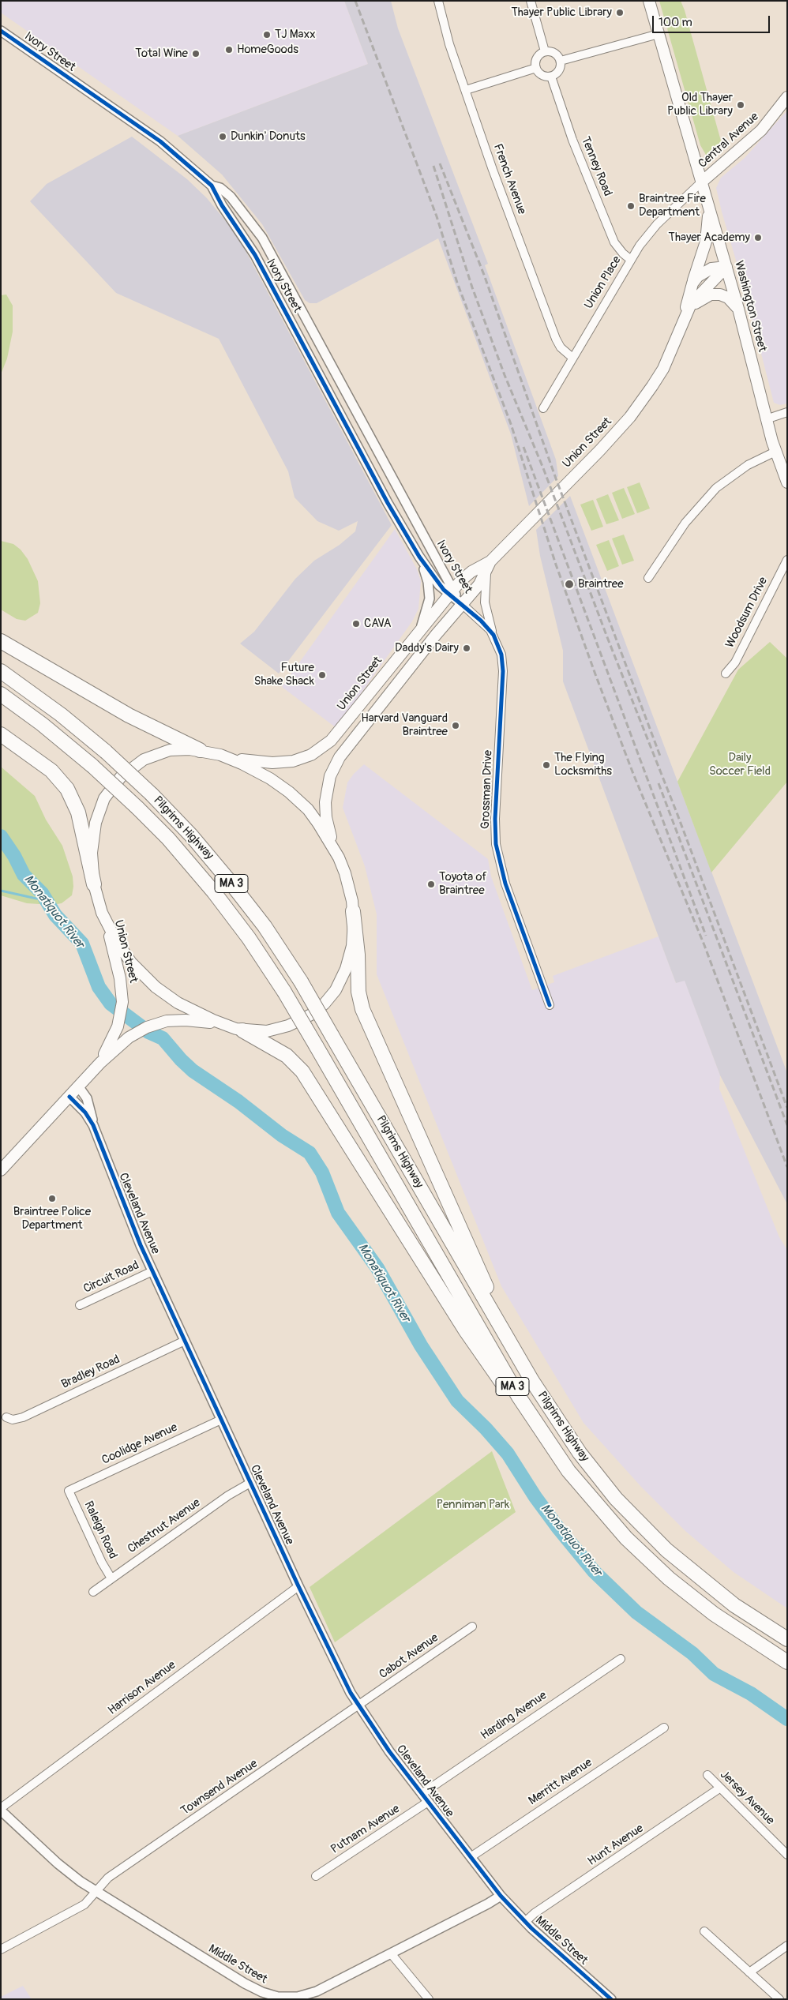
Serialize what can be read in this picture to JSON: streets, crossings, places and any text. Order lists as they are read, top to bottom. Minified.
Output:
{"streets":{"highway":["Pilgrims Highway","MA 3"],"main road":["Central Avenue","Washington Street","Union Street"],"street":["Ivory Street","Tenney Road","French Avenue","Union Place","Woodsum Drive","Grossman Drive","Cleveland Avenue","Circuit Road","Bradley Road","Coolidge Avenue","Chestnut Avenue","Raleigh Road","Cabot Avenue","Harrison Avenue","Harding Avenue","Merritt Avenue","Townsend Avenue","Jersey Avenue","Putnam Avenue","Hunt Avenue","Middle Street"]},"crossings":[["Ivory Street","Union Street"],["Ivory Street","Grossman Drive"],["Central Avenue","Union Place"],["Central Avenue","Washington Street"],["Tenney Road","Union Place"],["French Avenue","Union Place"],["Union Place","Washington Street"],["Washington Street","Union Street"],["Union Street","Grossman Drive"],["Union Street","Cleveland Avenue"],["Cleveland Avenue","Circuit Road"],["Cleveland Avenue","Bradley Road"],["Cleveland Avenue","Coolidge Avenue"],["Cleveland Avenue","Chestnut Avenue"],["Cleveland Avenue","Cabot Avenue"],["Cleveland Avenue","Harrison Avenue"],["Cleveland Avenue","Harding Avenue"],["Cleveland Avenue","Merritt Avenue"],["Cleveland Avenue","Townsend Avenue"],["Cleveland Avenue","Putnam Avenue"],["Cleveland Avenue","Middle Street"],["Coolidge Avenue","Raleigh Road"],["Chestnut Avenue","Raleigh Road"],["Cabot Avenue","Townsend Avenue"],["Harrison Avenue","Middle Street"],["Townsend Avenue","Middle Street"],["Jersey Avenue","Hunt Avenue"],["Hunt Avenue","Middle Street"]],"water":["Monatiquot River"],"parks":["Daily Soccer Field","Penniman Park"],"places":["Thayer Public Library","TJ Maxx","HomeGoods","Total Wine","Old Thayer Public Library","Dunkin' Donuts","Braintree Fire Department","Thayer Academy","Braintree","CAVA","Daddy's Dairy","Future Shake Shack","Harvard Vanguard Braintree","The Flying Locksmiths","Toyota of Braintree","Braintree Police Department"],"scale_bar":"100 m"}
